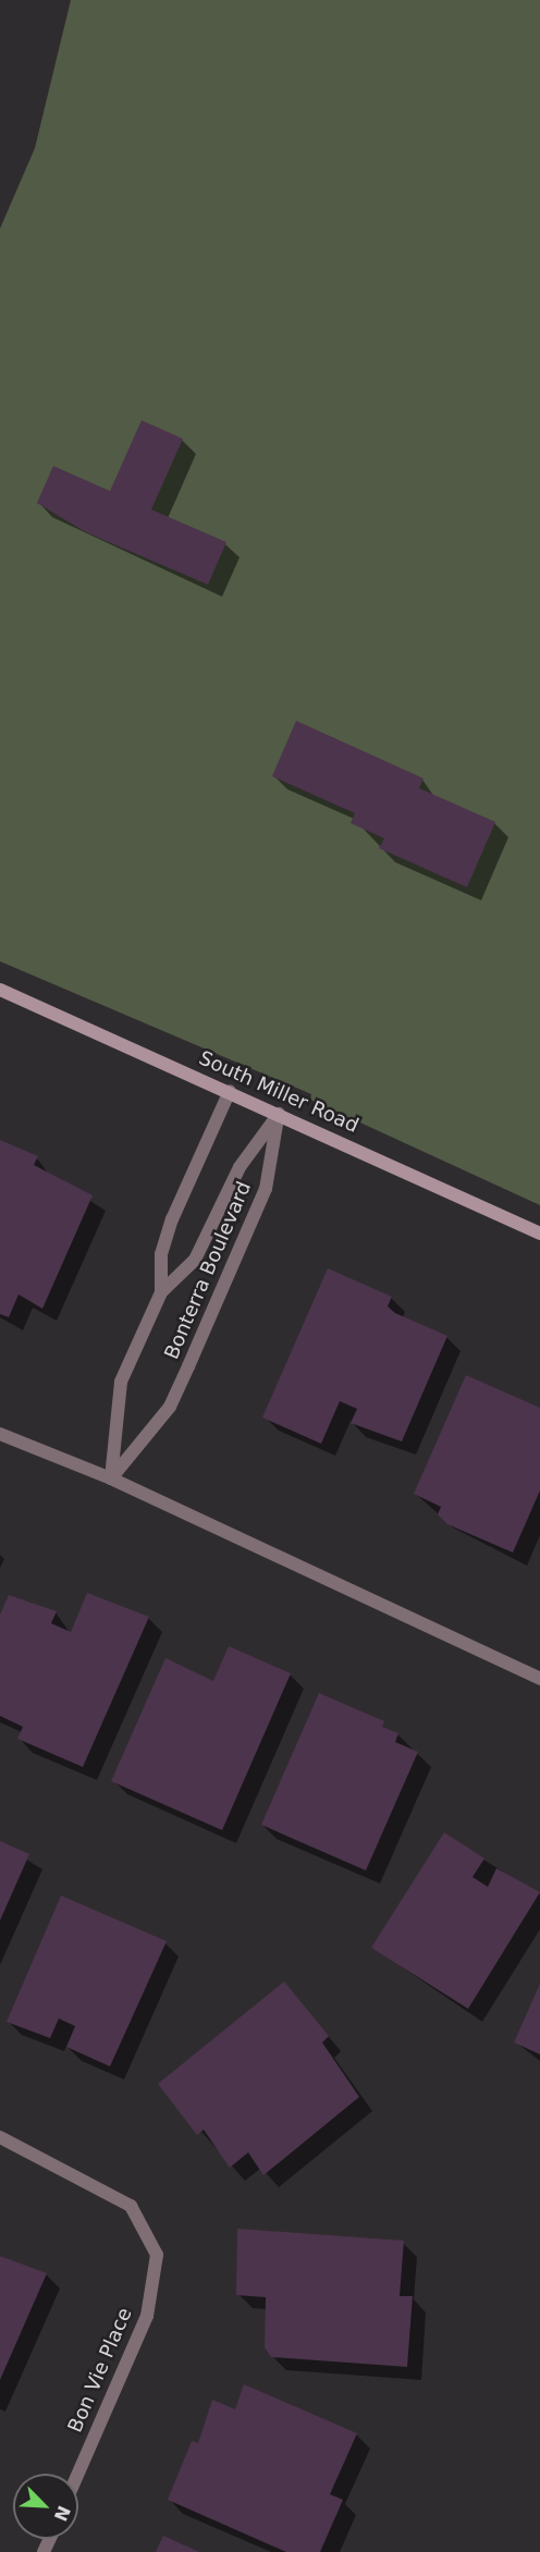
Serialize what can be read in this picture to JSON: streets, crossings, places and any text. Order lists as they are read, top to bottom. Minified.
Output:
{"streets":{"street":["South Miller Road","Bonterra Boulevard","Bon Vie Place"]},"crossings":[["South Miller Road","Bonterra Boulevard"]],"north":"bottom right"}
